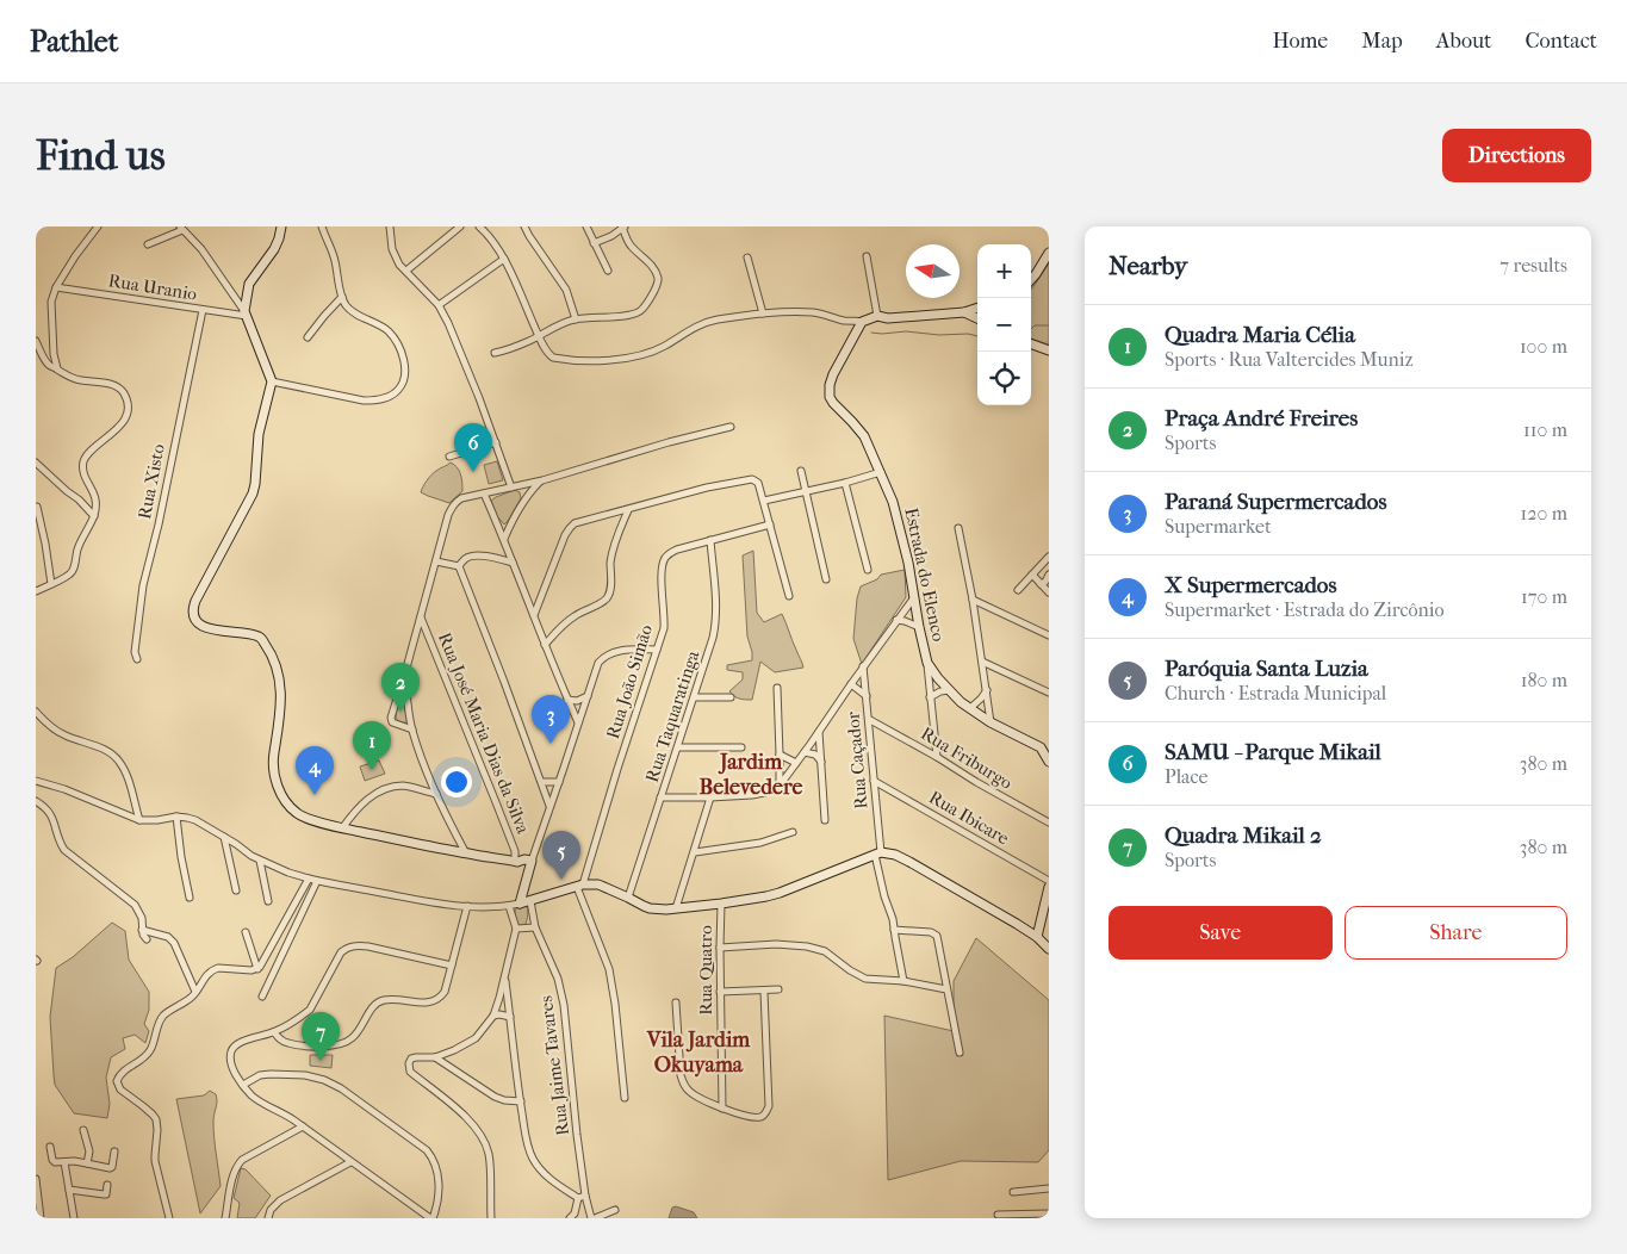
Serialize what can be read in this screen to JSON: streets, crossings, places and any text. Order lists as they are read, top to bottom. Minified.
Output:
{"streets":{"street":["Rua Uranio","Rua Xisto","Estrada do Elenco","Rua João Simão","Rua Taquaratinga","Rua José Maria Dias da Silva","Rua Friburgo","Rua Caçador","Rua Ibicare","Rua Quatro","Rua Jaime Tavares"]},"crossings":[["Rua Uranio","Rua Xisto"],["Rua João Simão","Rua Taquaratinga"],["Rua Friburgo","Rua Caçador"],["Rua Caçador","Rua Ibicare"]],"districts":["Jardim Belevedere","Vila Jardim Okuyama"],"north":"left","page":{"header":"Pathlet","nav":["Home","Map","About","Contact"],"buttons":["Directions",["Save","Share"]],"title":"Find us","heading":["Nearby","7 results"],"map_buttons":["+","−"],"list":[{"mark":"1","name":"Quadra Maria Célia","note":"Sports · Rua Valtercides Muniz","value":"100 m"},{"mark":"2","name":"Praça André Freires","note":"Sports","value":"110 m"},{"mark":"3","name":"Paraná Supermercados","note":"Supermarket","value":"120 m"},{"mark":"4","name":"X Supermercados","note":"Supermarket · Estrada do Zircônio","value":"170 m"},{"mark":"5","name":"Paróquia Santa Luzia","note":"Church · Estrada Municipal","value":"180 m"},{"mark":"6","name":"SAMU - Parque Mikail","note":"Place","value":"380 m"},{"mark":"7","name":"Quadra Mikail 2","note":"Sports","value":"380 m"}],"pins":["6","2","3","1","4","5","7"]}}
